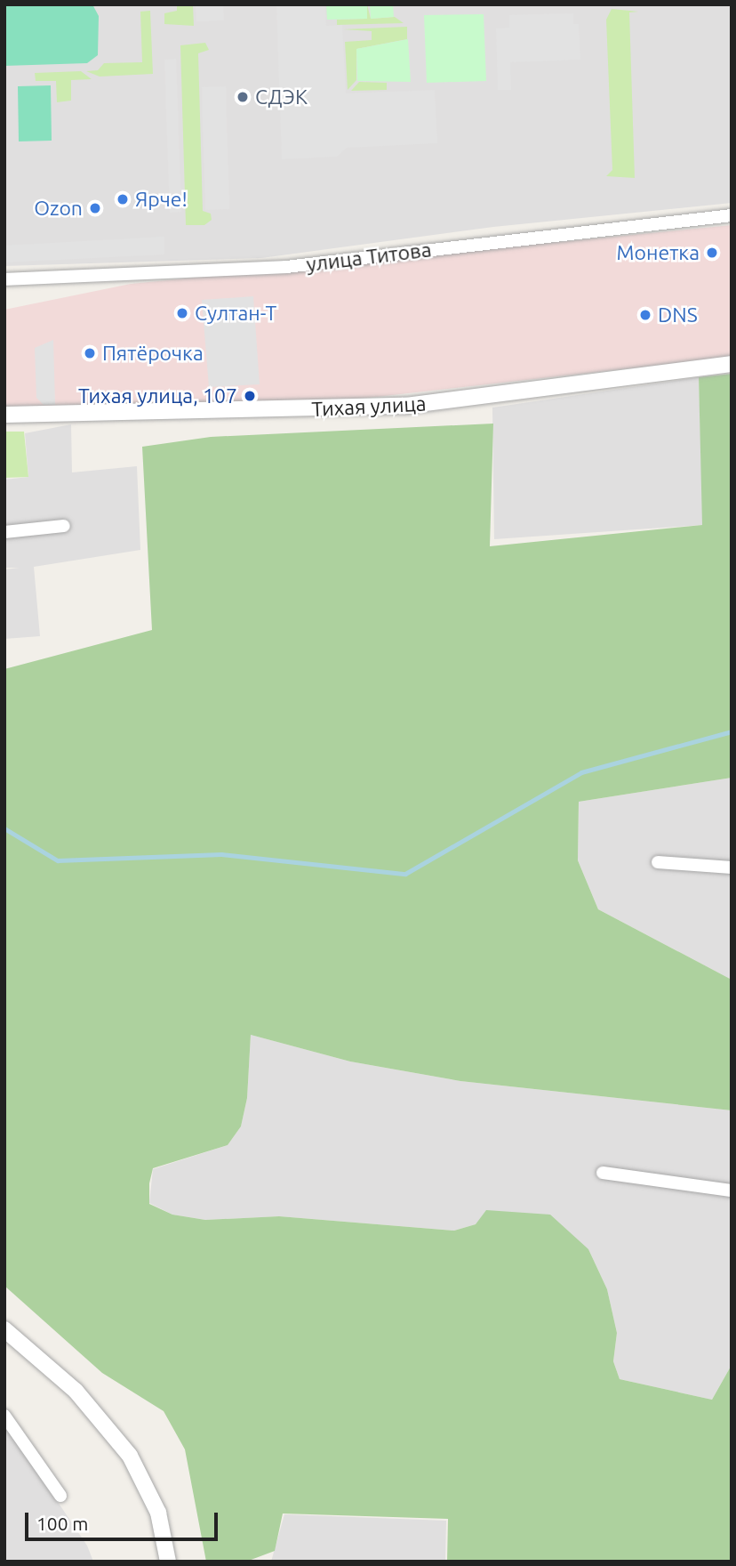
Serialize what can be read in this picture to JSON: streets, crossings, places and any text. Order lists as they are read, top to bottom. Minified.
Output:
{"streets":{"street":["улица Титова","Тихая улица"]},"places":["СДЭК","Ярче!","Ozon","Монетка","Султан-Т","DNS","Пятёрочка","Тихая улица, 107"],"scale_bar":"100 m"}
